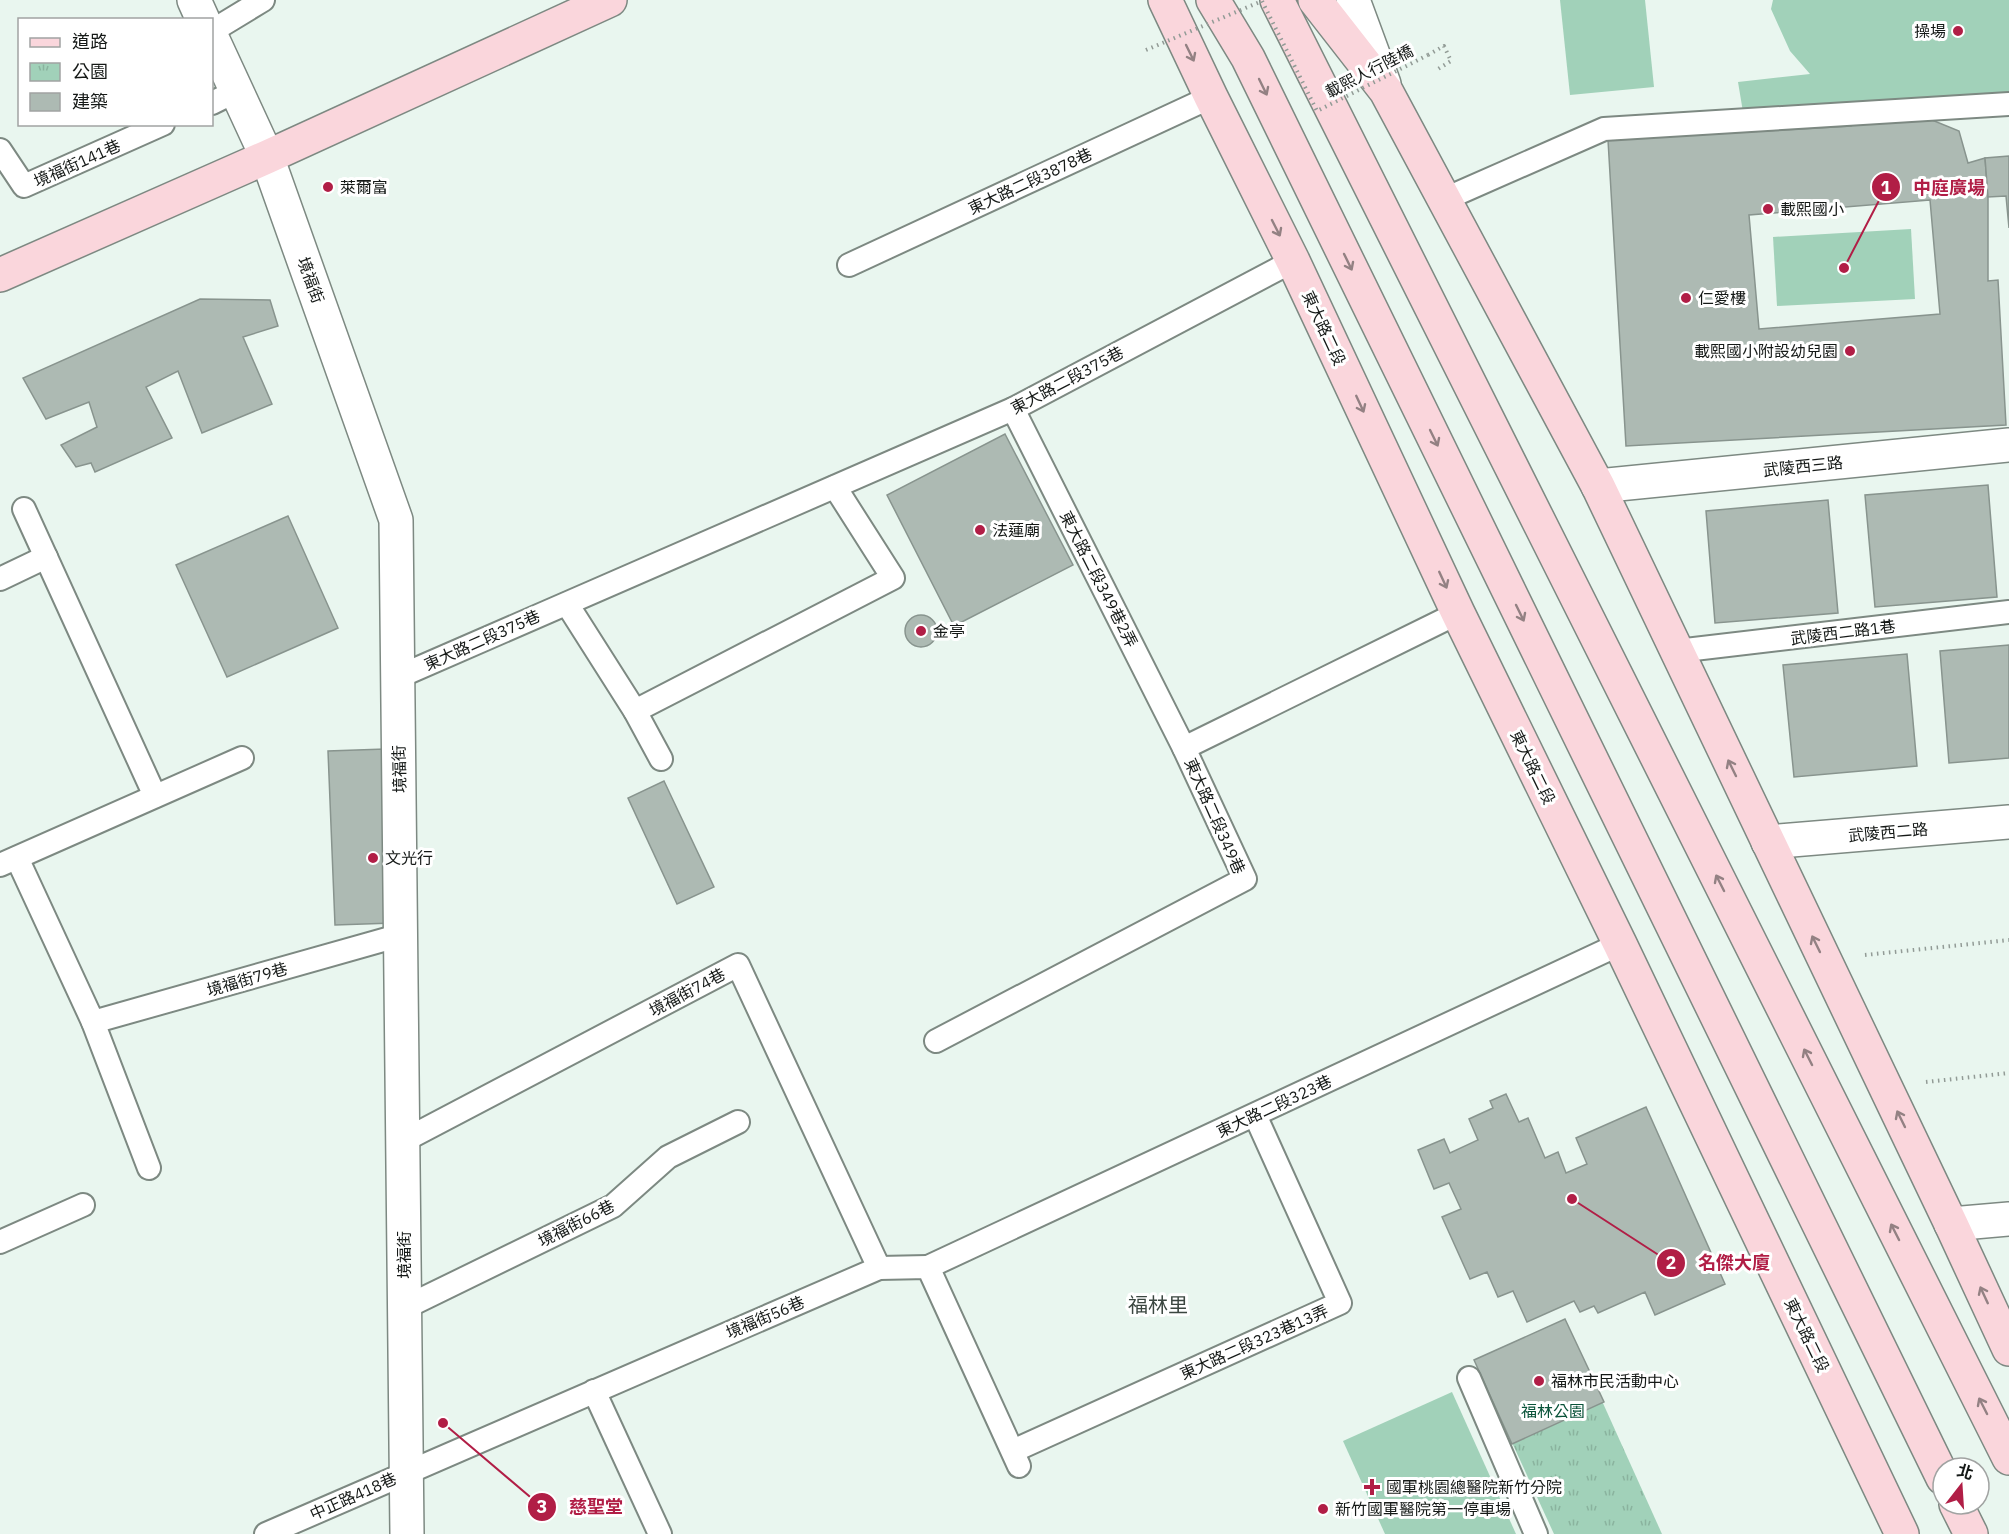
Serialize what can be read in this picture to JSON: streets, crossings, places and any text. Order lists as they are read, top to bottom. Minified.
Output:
{"streets":{"street":["境福街","東大路二段","武陵西三路","武陵西二路"],"lane":["境福街141巷","東大路二段3878巷","東大路二段375巷","東大路二段349巷2弄","武陵西二路1巷","東大路二段349巷","境福街79巷","境福街74巷","東大路二段323巷","境福街66巷","境福街56巷","東大路二段323巷13弄","中正路418巷"],"path":["載熙人行陸橋"]},"crossings":[["東大路二段3878巷","東大路二段"],["境福街","東大路二段375巷"],["境福街","境福街79巷"],["境福街","境福街74巷"],["境福街","境福街66巷"],["境福街","境福街56巷"],["境福街","中正路418巷"],["東大路二段","東大路二段375巷"],["東大路二段","東大路二段349巷"],["東大路二段","東大路二段323巷"],["東大路二段375巷","東大路二段349巷2弄"],["東大路二段349巷2弄","東大路二段349巷"],["境福街74巷","境福街56巷"],["東大路二段323巷","境福街56巷"],["東大路二段323巷","東大路二段323巷13弄"],["境福街56巷","東大路二段323巷13弄"],["境福街56巷","中正路418巷"]],"districts":["福林里"],"parks":["福林公園"],"places":{"other":["操場","萊爾富","載熙國小","中庭廣場","仁愛樓","載熙國小附設幼兒園","法蓮廟","金亭","文光行","名傑大廈","福林市民活動中心","慈聖堂","新竹國軍醫院第一停車場"],"health":["國軍桃園總醫院新竹分院"]},"legend":["道路","公園","建築"],"north":"top"}
